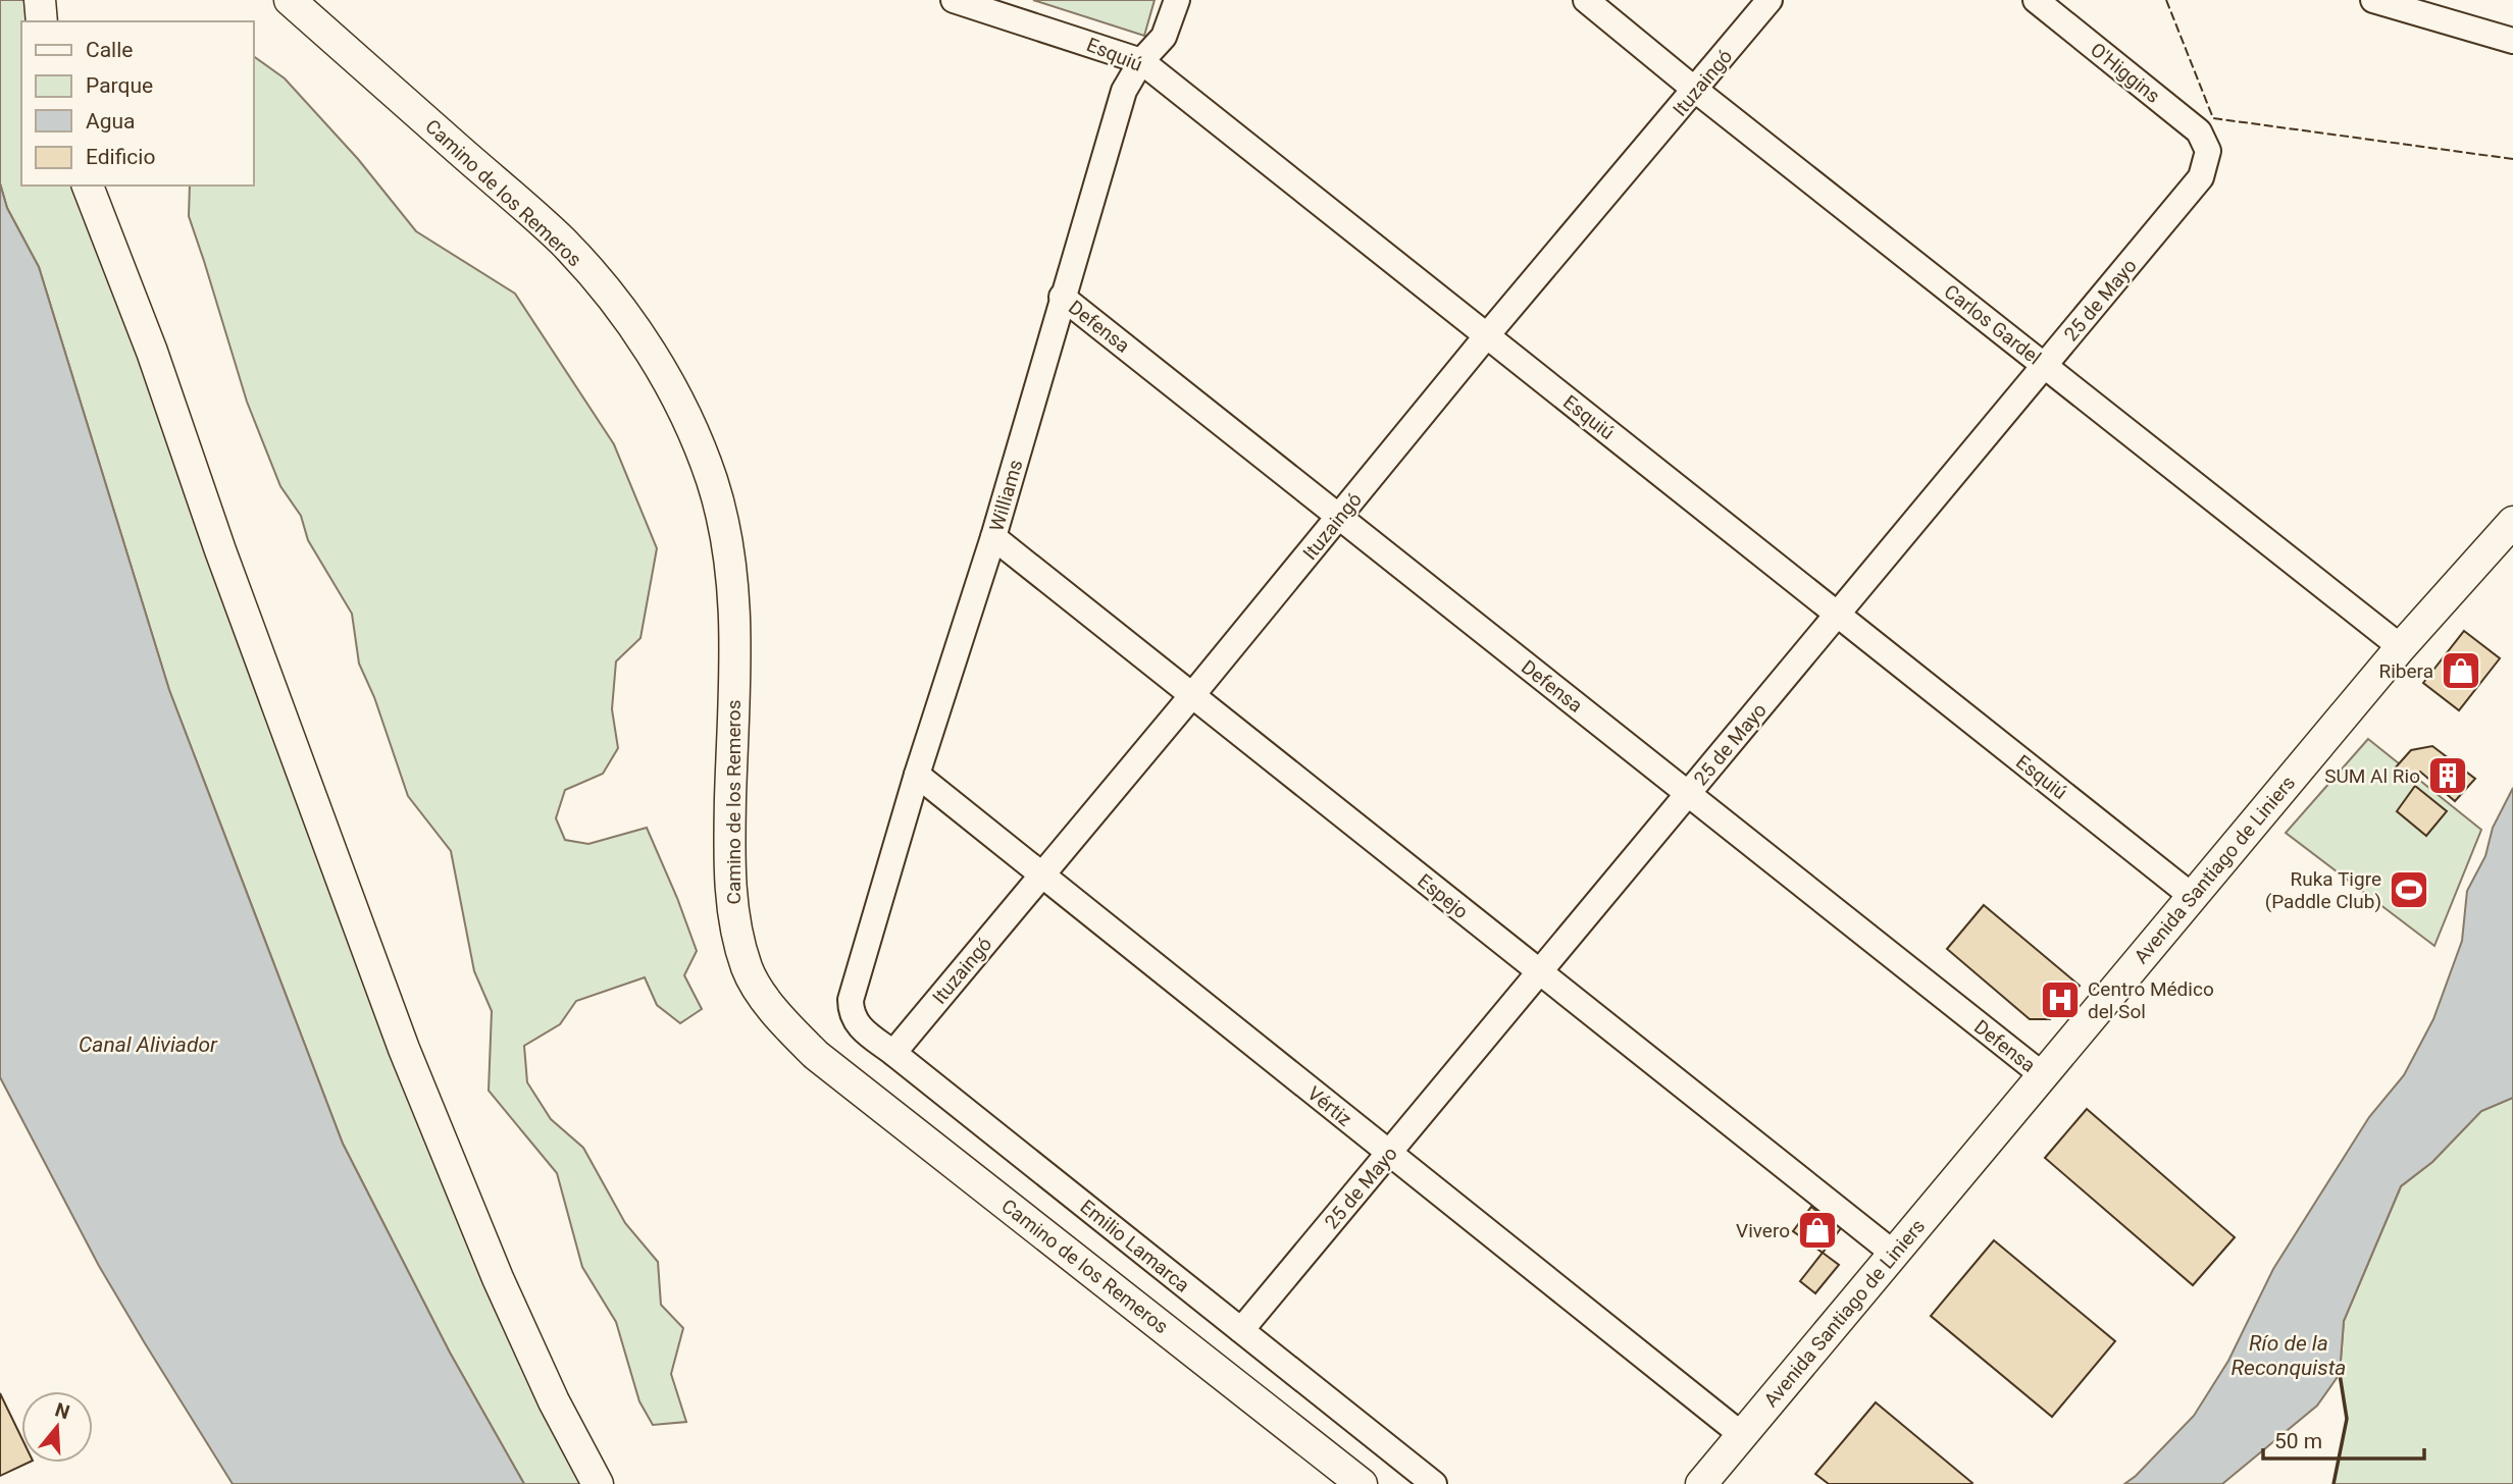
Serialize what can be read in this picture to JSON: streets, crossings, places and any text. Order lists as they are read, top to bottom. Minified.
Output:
{"streets":{"main road":["Camino de los Remeros","Avenida Santiago de Liniers"],"street":["Esquiú","O'Higgins","Ituzaingó","25 de Mayo","Carlos Gardel","Defensa","Williams","Espejo","Vértiz","Emilio Lamarca"]},"crossings":[["Esquiú","Ituzaingó"],["Esquiú","25 de Mayo"],["Esquiú","Williams"],["Esquiú","Avenida Santiago de Liniers"],["O'Higgins","25 de Mayo"],["Ituzaingó","Carlos Gardel"],["Ituzaingó","Defensa"],["Ituzaingó","Espejo"],["Ituzaingó","Vértiz"],["Ituzaingó","Emilio Lamarca"],["25 de Mayo","Carlos Gardel"],["25 de Mayo","Defensa"],["25 de Mayo","Espejo"],["25 de Mayo","Vértiz"],["25 de Mayo","Emilio Lamarca"],["Carlos Gardel","Avenida Santiago de Liniers"],["Defensa","Williams"],["Defensa","Avenida Santiago de Liniers"],["Williams","Espejo"],["Williams","Vértiz"],["Williams","Emilio Lamarca"],["Avenida Santiago de Liniers","Espejo"],["Avenida Santiago de Liniers","Vértiz"]],"water":["Canal Aliviador","Río de la Reconquista"],"places":{"shop":["Ribera","Vivero"],"building":["SUM Al Rio"],"sports":["Ruka Tigre (Paddle Club)"],"hospital":["Centro Médico del Sol"]},"legend":["Calle","Parque","Agua","Edificio"],"scale_bar":"50 m","north":"top"}
